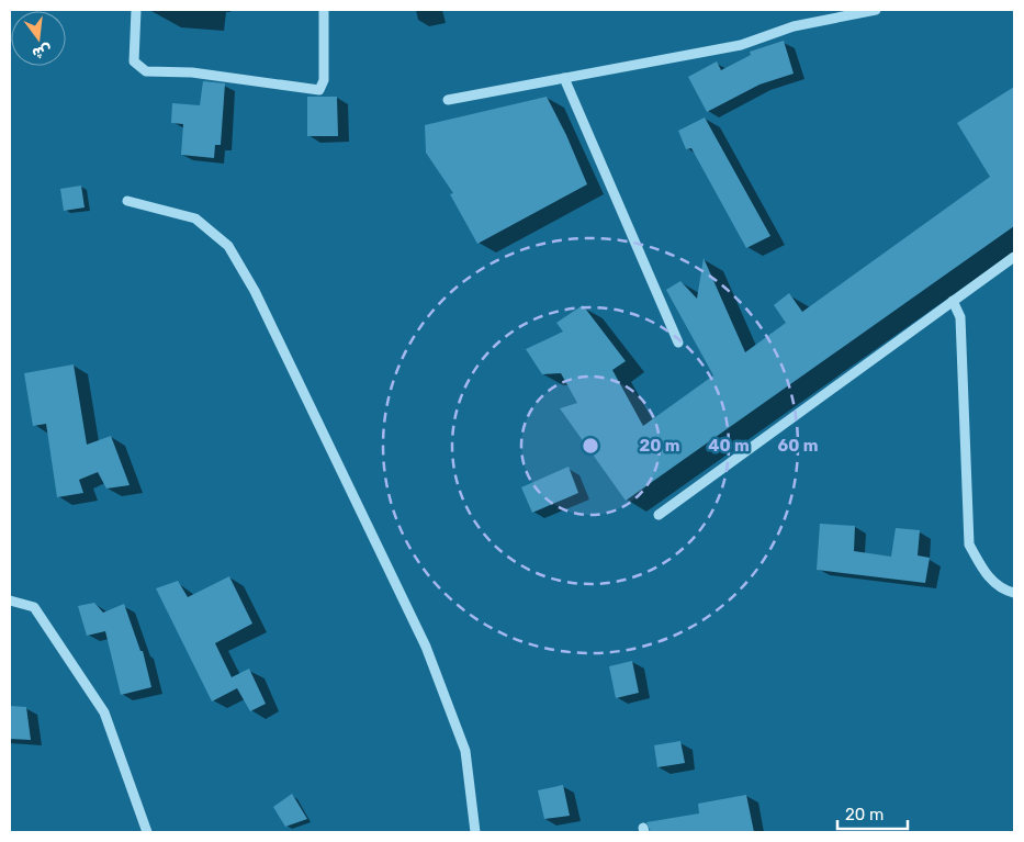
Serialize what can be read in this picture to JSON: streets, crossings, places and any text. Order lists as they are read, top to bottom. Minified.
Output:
{"scale_bar":"20 m","north":"bottom","rings":["20 m","40 m","60 m"]}
